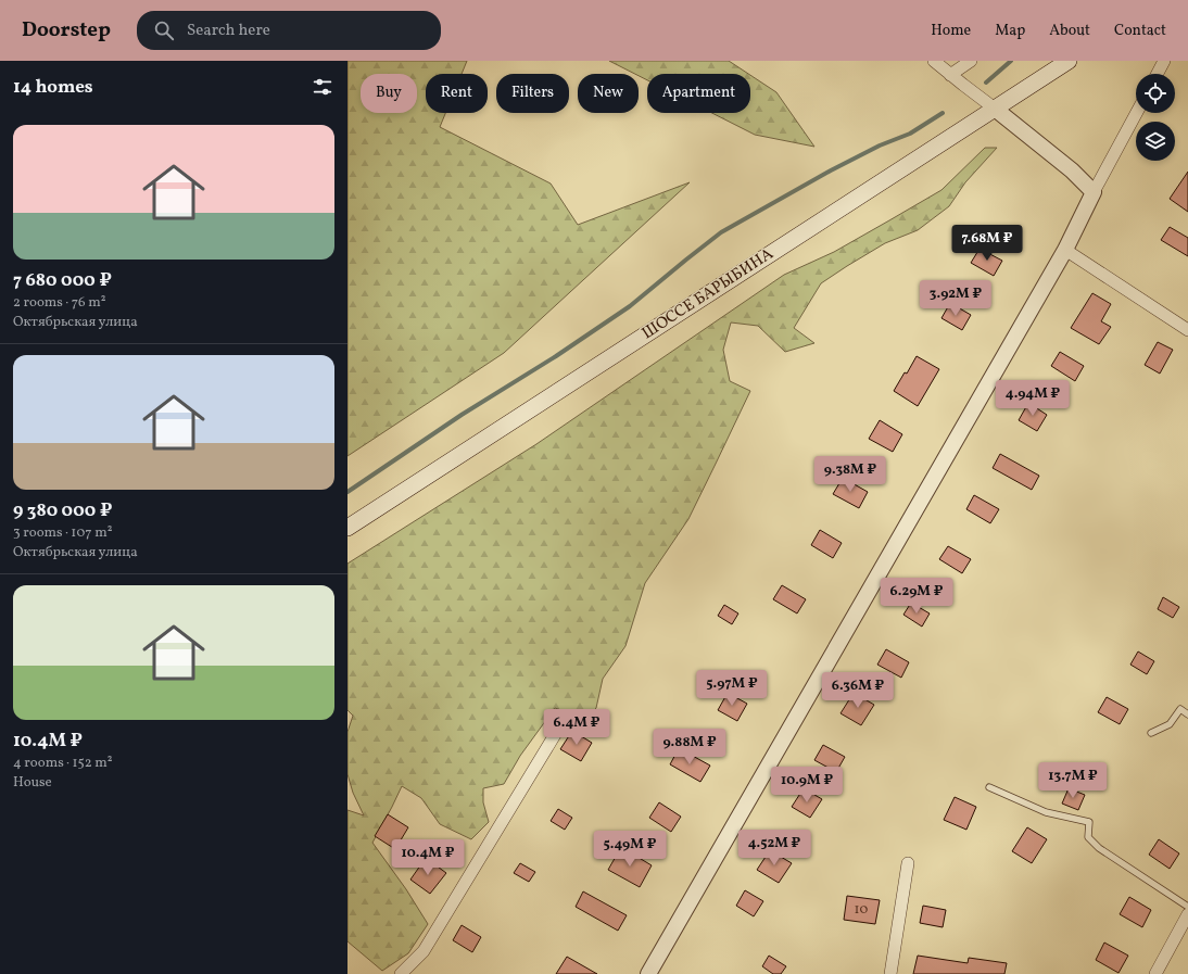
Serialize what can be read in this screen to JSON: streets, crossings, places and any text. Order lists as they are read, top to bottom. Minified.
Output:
{"streets":{"main road":["ШОССЕ БАРЫБИНА"]},"house_numbers":["10"],"page":{"header":"Doorstep","search":"Search here","nav":["Home","Map","About","Contact"],"heading":"14 homes","chip":["Buy","Rent","Filters","New","Apartment"],"list":[{"name":"7 680 000 ₽","note":"2 rooms · 76 m² · Октябрьская улица"},{"name":"9 380 000 ₽","note":"3 rooms · 107 m² · Октябрьская улица"},{"name":"10.4M ₽","note":"4 rooms · 152 m² · House"}],"price":["7.68M ₽","3.92M ₽","4.94M ₽","9.38M ₽","6.29M ₽","5.97M ₽","6.36M ₽","6.4M ₽","9.88M ₽","13.7M ₽","10.9M ₽","4.52M ₽","5.49M ₽","10.4M ₽"]}}
